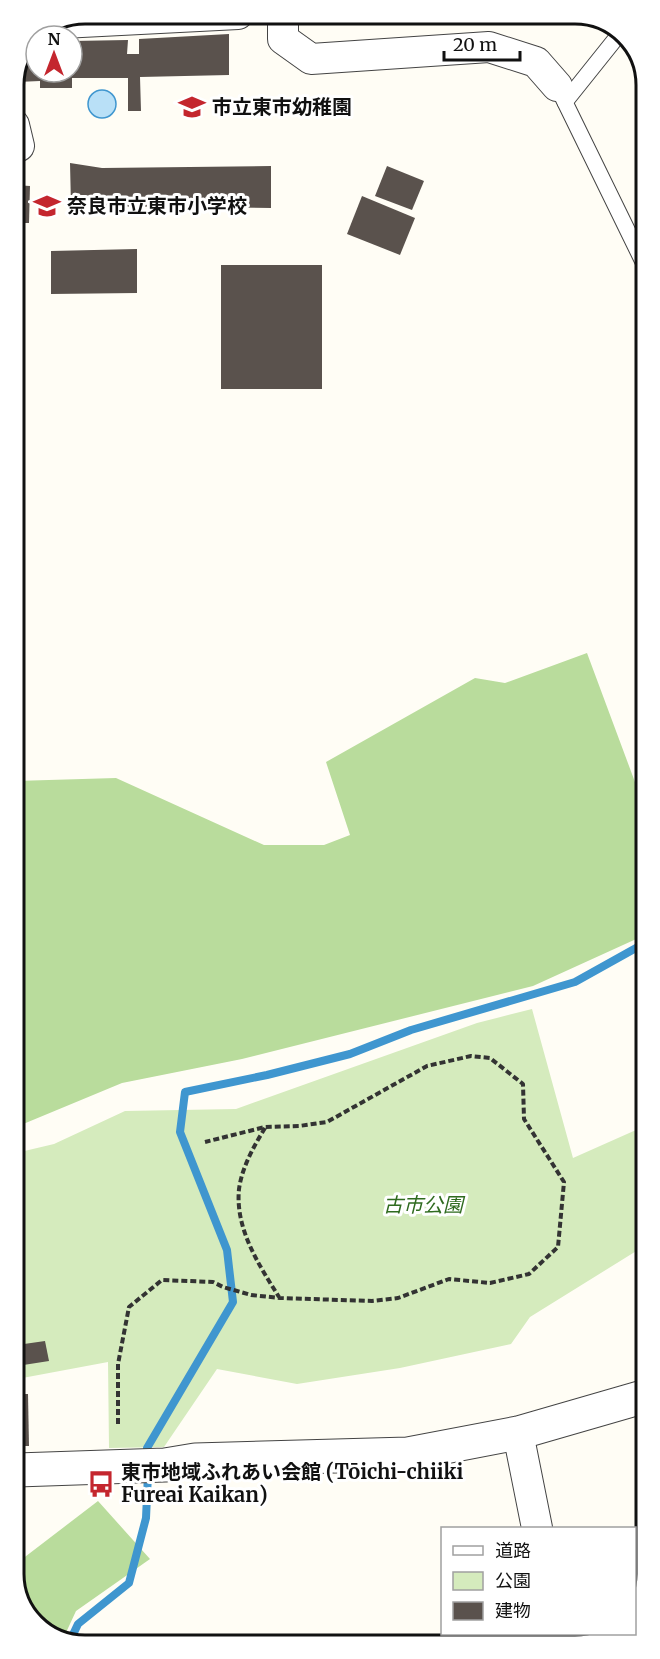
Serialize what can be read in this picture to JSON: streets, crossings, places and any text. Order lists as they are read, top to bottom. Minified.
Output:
{"parks":["古市公園"],"places":{"school or university":["市立東市幼稚園","奈良市立東市小学校"],"bus stop":["東市地域ふれあい会館 (Tōichi-chiiki Fureai Kaikan)"]},"legend":["道路","公園","建物"],"scale_bar":"20 m","north":"top"}
